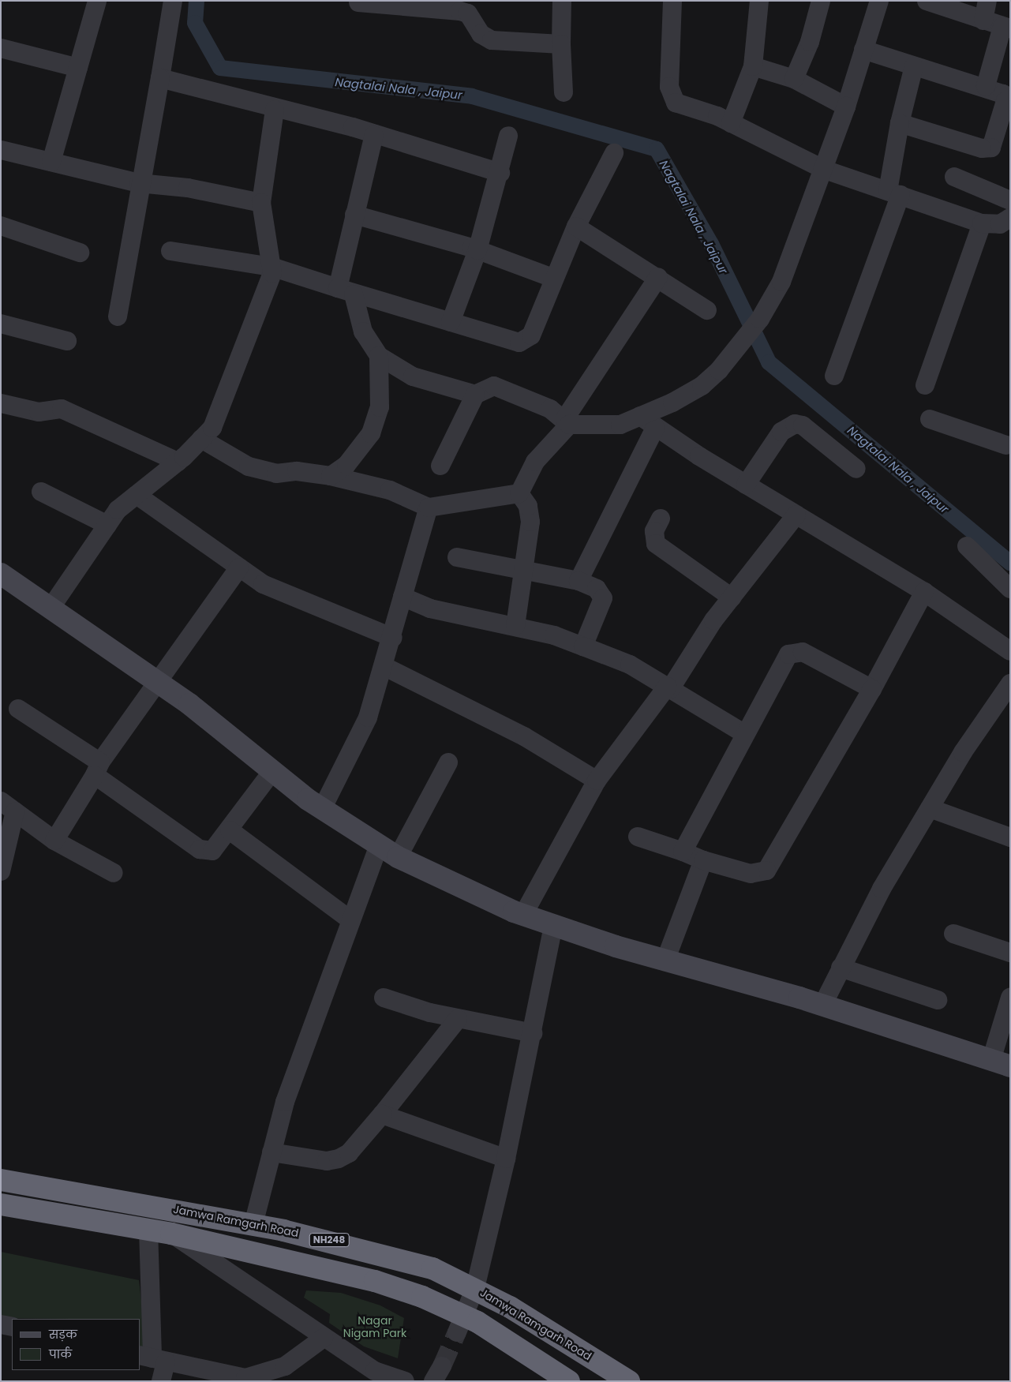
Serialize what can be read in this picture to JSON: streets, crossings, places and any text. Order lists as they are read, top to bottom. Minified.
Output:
{"streets":{"highway":["Jamwa Ramgarh Road","NH248"]},"water":["Nagtalai Nala , Jaipur"],"parks":["Nagar Nigam Park"],"legend":["सड़क","पार्क"]}
